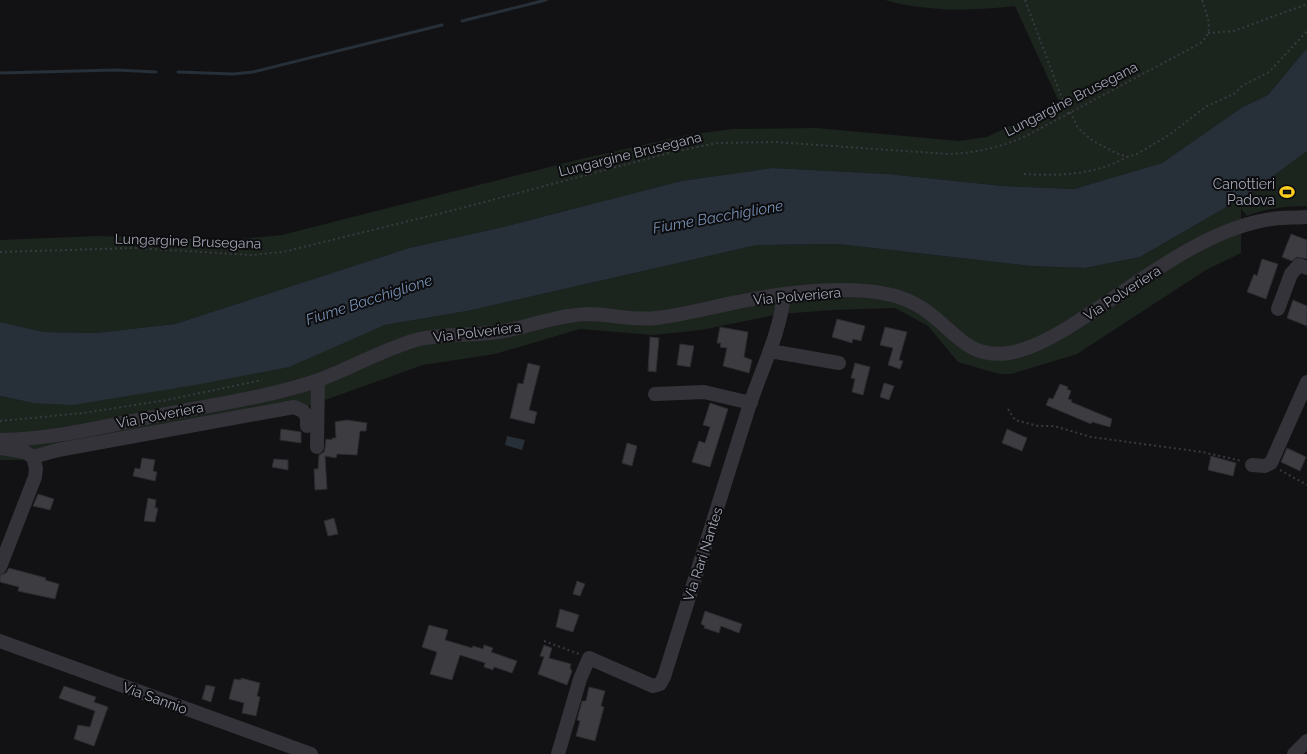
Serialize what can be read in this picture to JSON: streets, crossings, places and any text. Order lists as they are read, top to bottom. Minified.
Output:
{"streets":{"street":["Via Polveriera","Via Rari Nantes","Via Sannio"],"path":["Lungargine Brusegana"]},"crossings":[["Via Polveriera","Via Rari Nantes"]],"water":["Fiume Bacchiglione"],"places":{"sports":["Canottieri Padova"]}}
